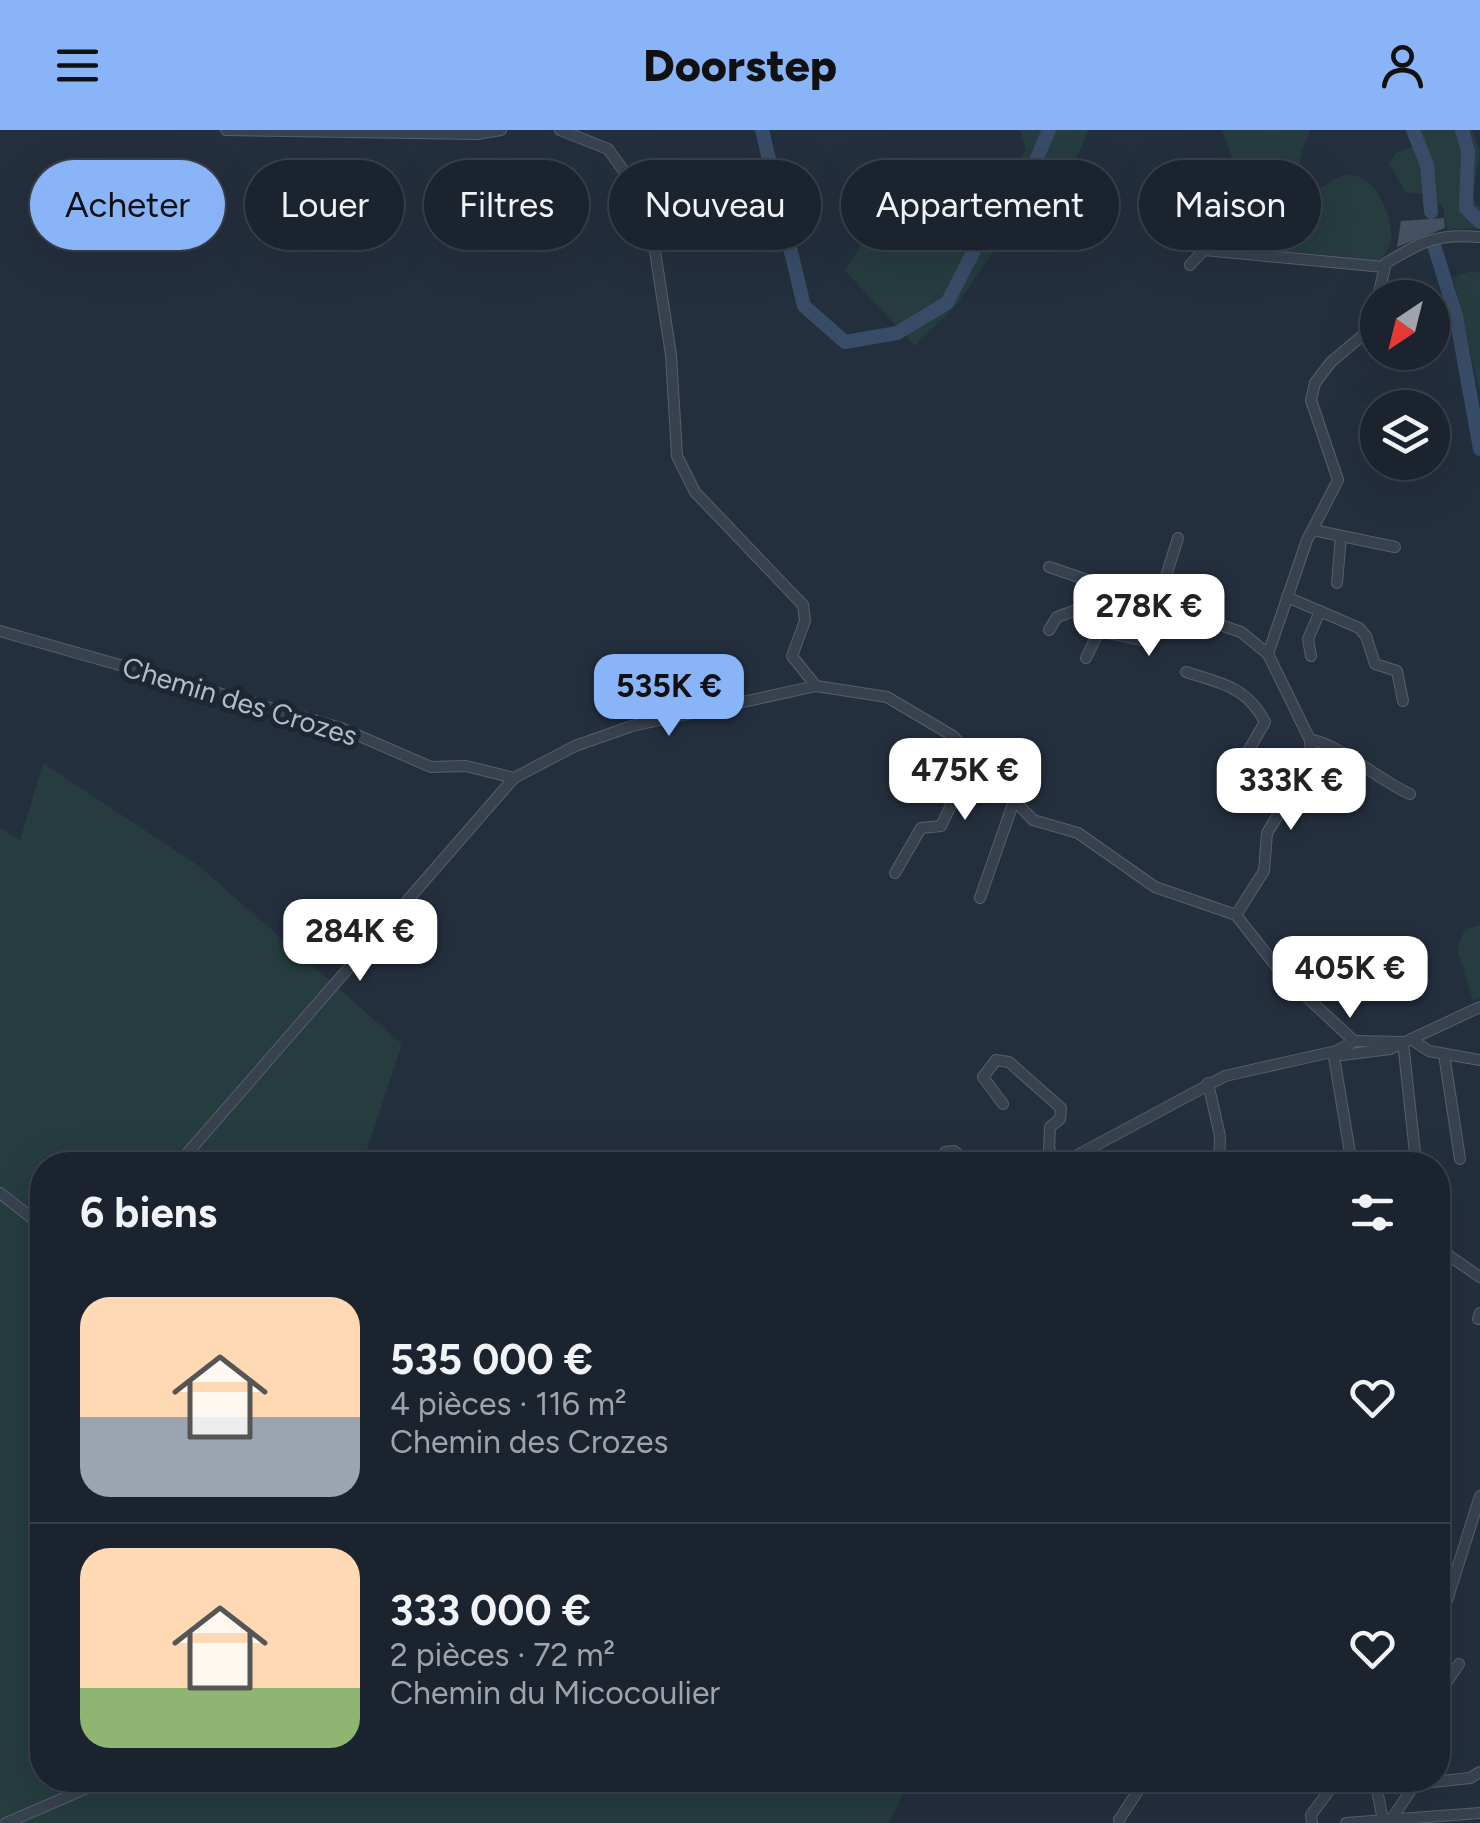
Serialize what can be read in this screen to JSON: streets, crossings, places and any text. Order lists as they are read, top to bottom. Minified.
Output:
{"streets":{"street":["Chemin des Crozes"]},"north":"bottom left","page":{"header":"Doorstep","chip":["Acheter","Louer","Filtres","Nouveau","Appartement","Maison"],"price":["278K €","535K €","475K €","333K €","284K €","405K €"],"heading":"6 biens","list":[{"name":"535 000 €","note":"4 pièces · 116 m² · Chemin des Crozes"},{"name":"333 000 €","note":"2 pièces · 72 m² · Chemin du Micocoulier"}]}}
